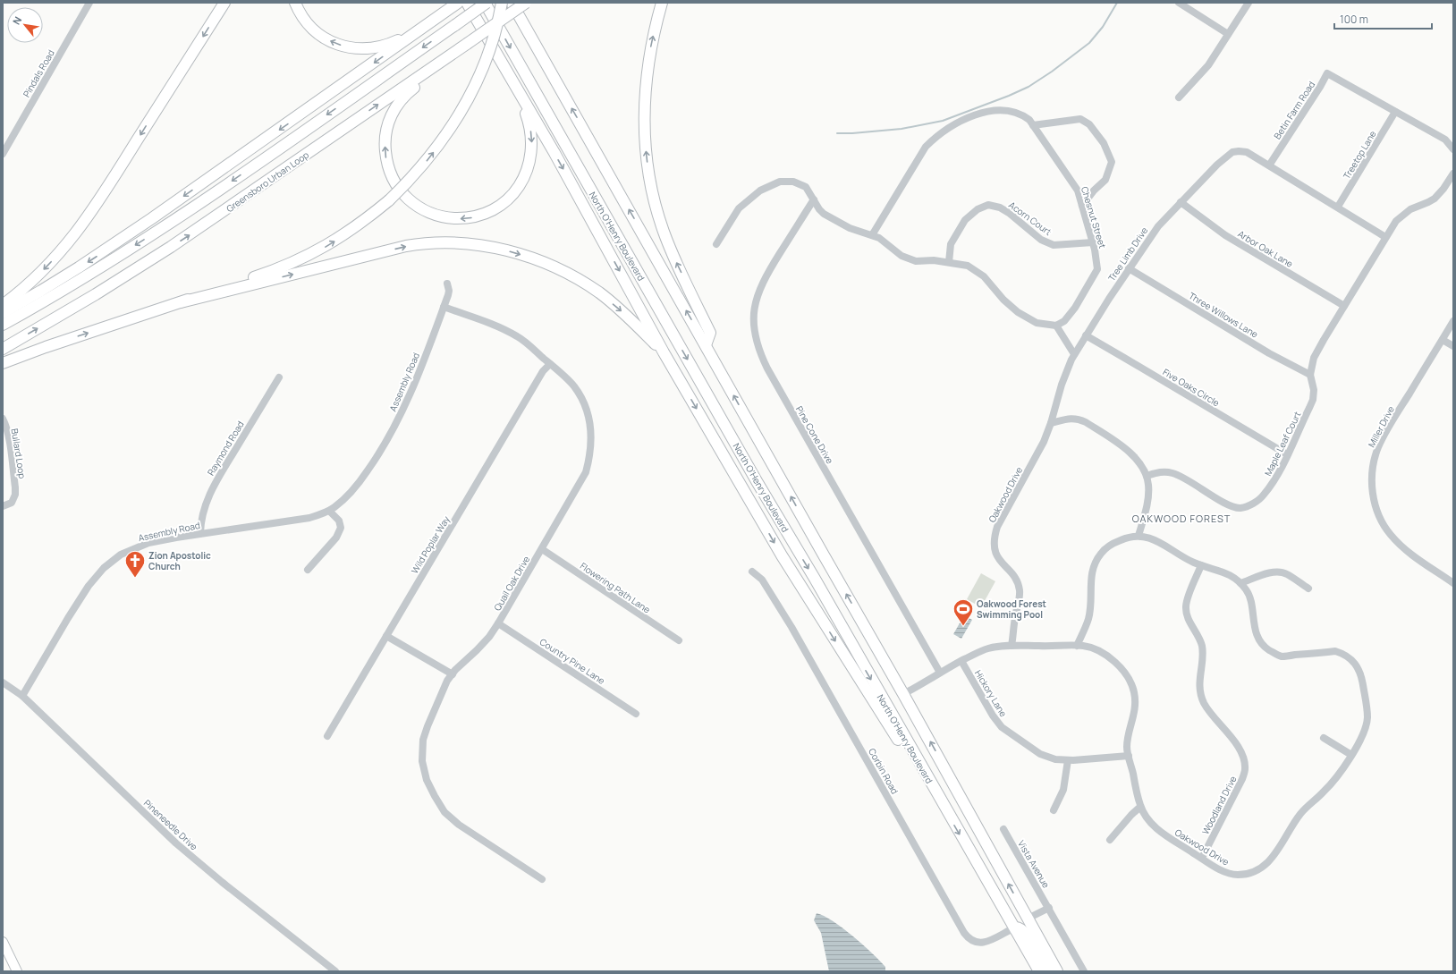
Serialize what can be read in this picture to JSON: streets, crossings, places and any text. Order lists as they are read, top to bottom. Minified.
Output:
{"streets":{"highway":["Greensboro Urban Loop","North O'Henry Boulevard"],"street":["Pindals Road","Betin Farm Road","Treetop Lane","Chesnut Street","Acorn Court","Arbor Oak Lane","Tree Limb Drive","Three Willows Lane","Assembly Road","Five Oaks Circle","Miller Drive","Pine Cone Drive","Maple Leaf Court","Raymond Road","Bullard Loop","Oakwood Drive","Wild Poplar Way","Quail Oak Drive","Flowering Path Lane","Country Pine Lane","Hickory Lane","Corbin Road","Woodland Drive","Pineneedle Drive","Vista Avenue"]},"crossings":[["Betin Farm Road","Treetop Lane"],["Betin Farm Road","Tree Limb Drive"],["Chesnut Street","Acorn Court"],["North O'Henry Boulevard","Corbin Road"],["Arbor Oak Lane","Tree Limb Drive"],["Tree Limb Drive","Three Willows Lane"],["Tree Limb Drive","Five Oaks Circle"],["Tree Limb Drive","Oakwood Drive"],["Three Willows Lane","Maple Leaf Court"],["Assembly Road","Raymond Road"],["Assembly Road","Quail Oak Drive"],["Assembly Road","Pineneedle Drive"],["Five Oaks Circle","Maple Leaf Court"],["Pine Cone Drive","Oakwood Drive"],["Oakwood Drive","Hickory Lane"],["Oakwood Drive","Woodland Drive"],["Wild Poplar Way","Quail Oak Drive"],["Quail Oak Drive","Flowering Path Lane"],["Quail Oak Drive","Country Pine Lane"]],"districts":["OAKWOOD FOREST"],"places":{"church":["Zion Apostolic Church"],"sports":["Oakwood Forest Swimming Pool"]},"scale_bar":"100 m","north":"top left"}
